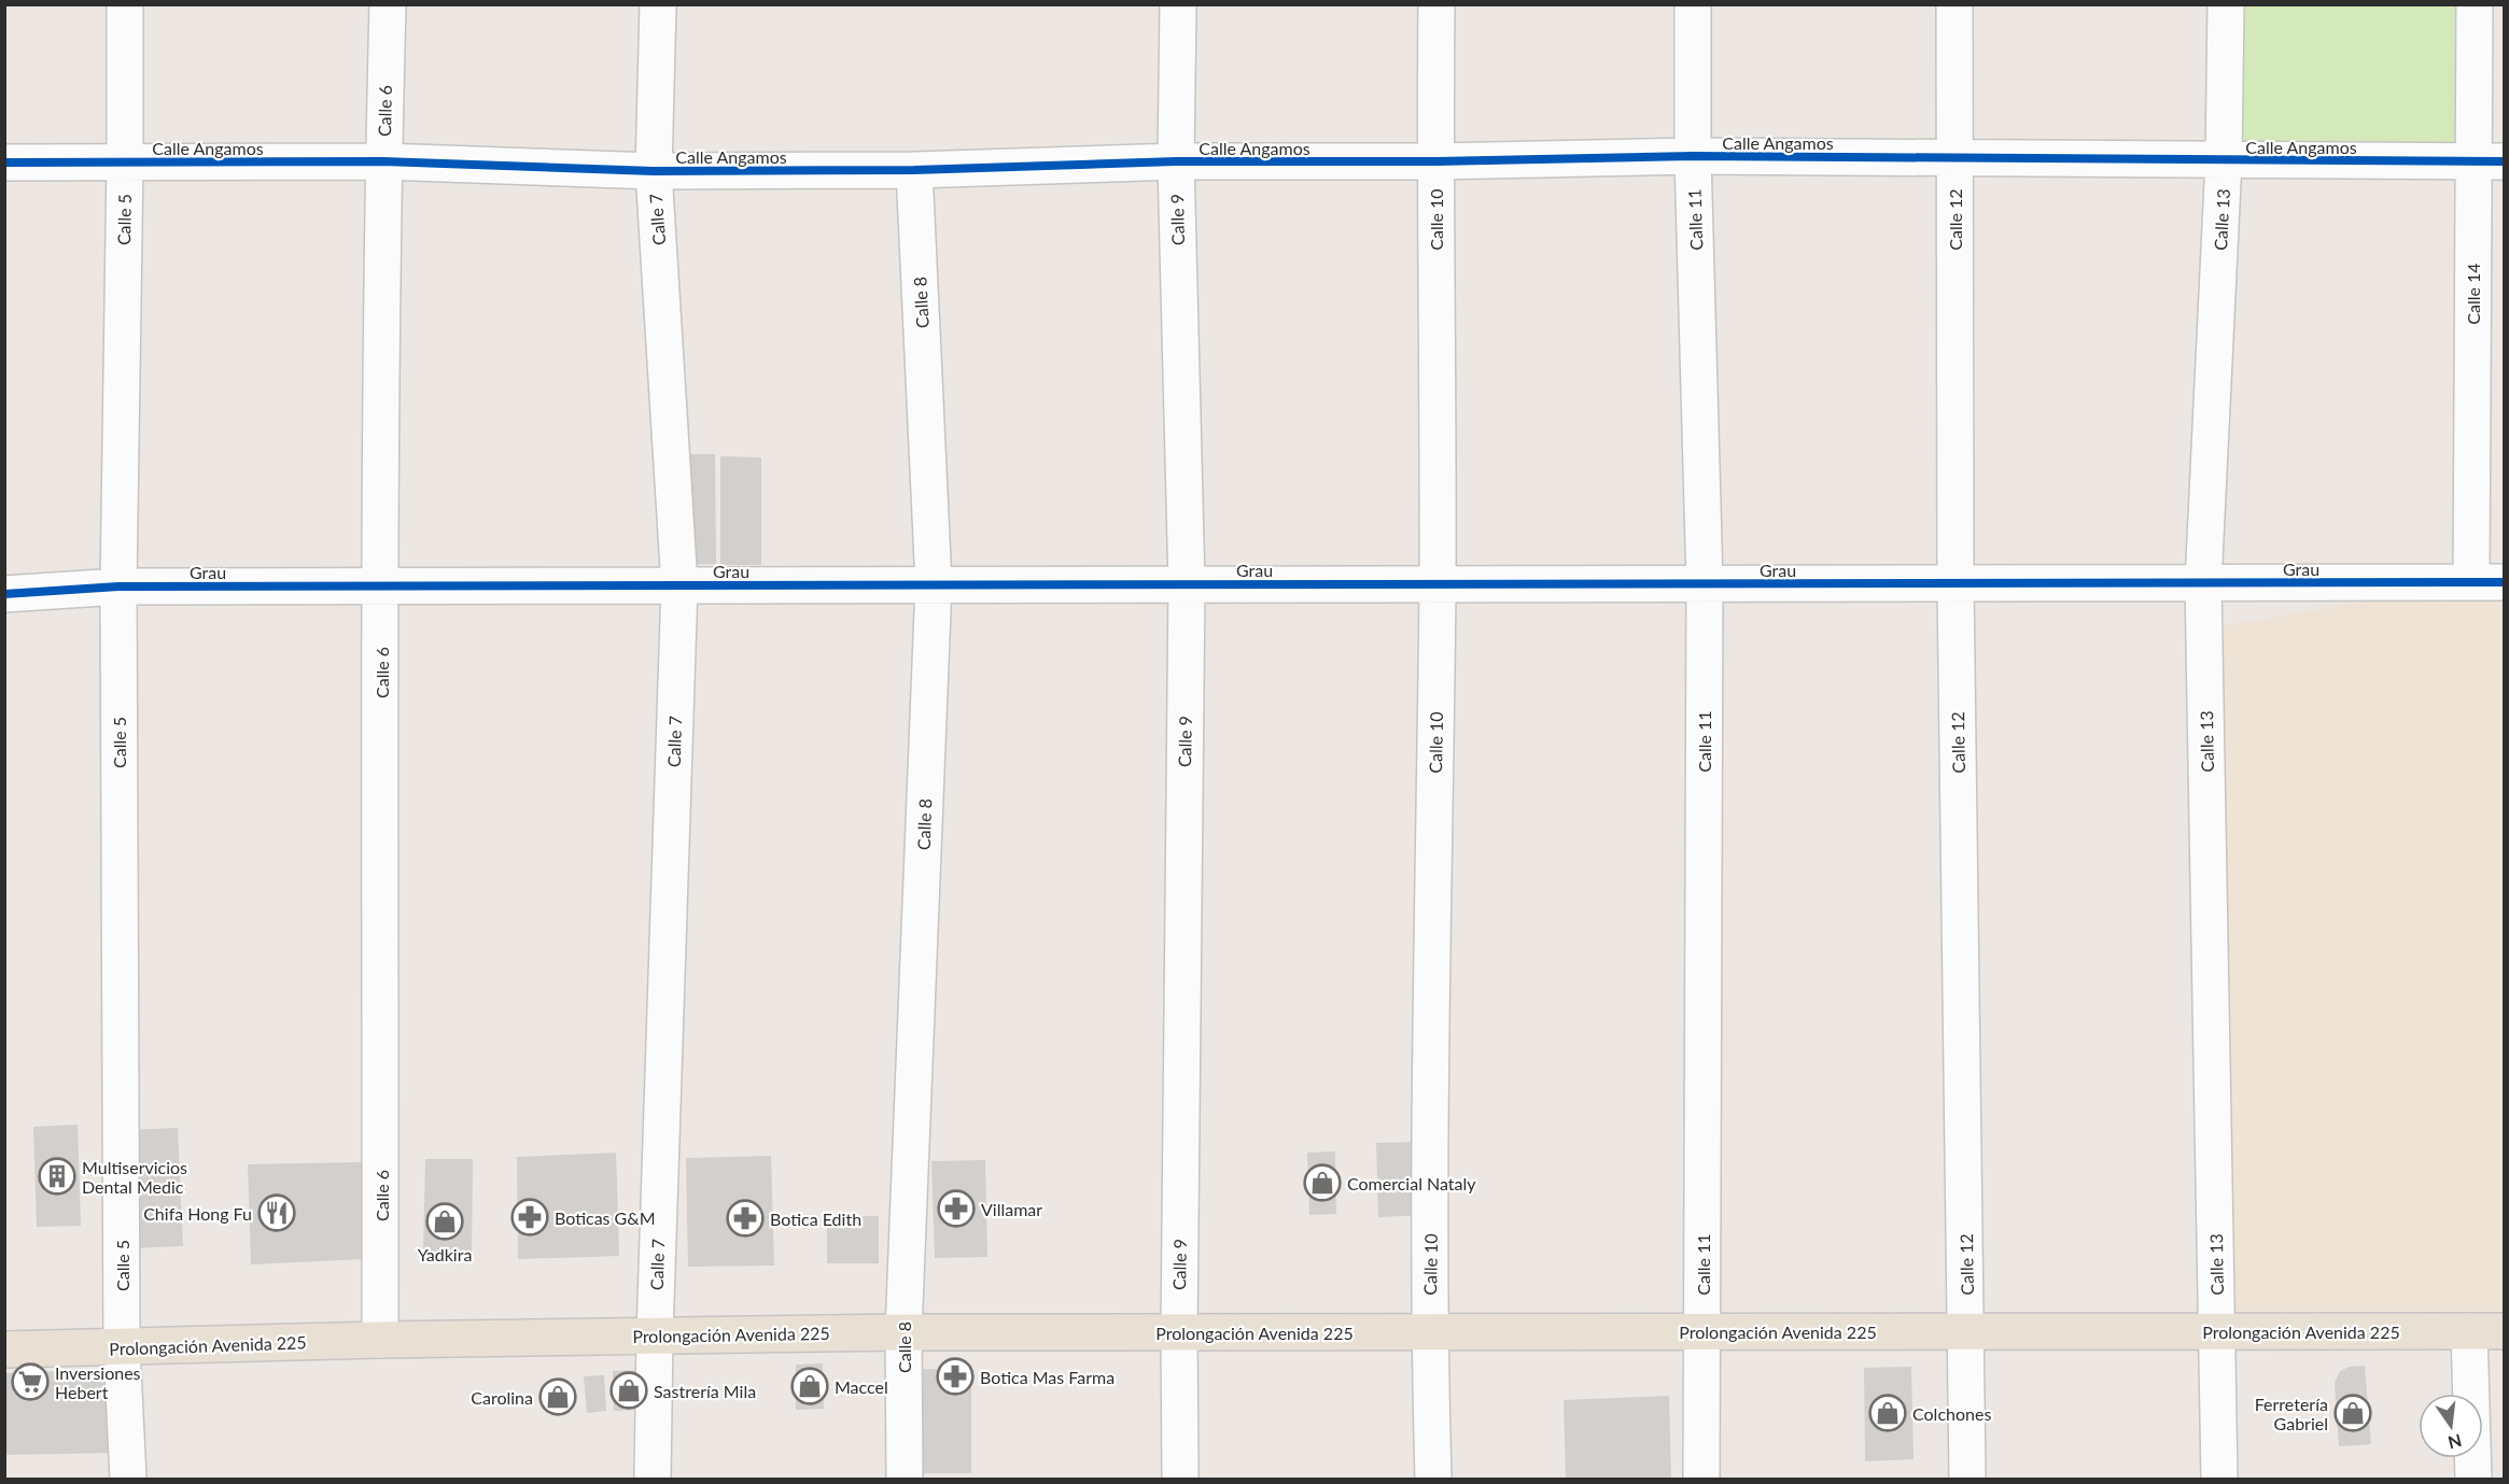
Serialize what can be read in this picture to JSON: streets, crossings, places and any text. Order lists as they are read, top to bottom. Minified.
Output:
{"streets":{"main road":["Prolongación Avenida 225"],"street":["Calle 6","Calle Angamos","Calle 5","Calle 7","Calle 9","Calle 10","Calle 11","Calle 12","Calle 13","Calle 14","Calle 8","Grau"]},"crossings":[["Calle 6","Calle Angamos"],["Calle 6","Grau"],["Calle 6","Prolongación Avenida 225"],["Calle Angamos","Calle 5"],["Calle Angamos","Calle 7"],["Calle Angamos","Calle 9"],["Calle Angamos","Calle 10"],["Calle Angamos","Calle 11"],["Calle Angamos","Calle 12"],["Calle Angamos","Calle 13"],["Calle Angamos","Calle 14"],["Calle Angamos","Calle 8"],["Calle 5","Grau"],["Calle 5","Prolongación Avenida 225"],["Calle 7","Grau"],["Calle 7","Prolongación Avenida 225"],["Calle 9","Grau"],["Calle 9","Prolongación Avenida 225"],["Calle 10","Grau"],["Calle 10","Prolongación Avenida 225"],["Calle 11","Grau"],["Calle 11","Prolongación Avenida 225"],["Calle 12","Grau"],["Calle 12","Prolongación Avenida 225"],["Calle 13","Grau"],["Calle 13","Prolongación Avenida 225"],["Calle 14","Grau"],["Calle 8","Grau"],["Calle 8","Prolongación Avenida 225"]],"places":{"building":["Multiservicios Dental Medic"],"shop":["Comercial Nataly","Yadkira","Maccel","Sastrería Mila","Carolina","Colchones","Ferretería Gabriel"],"pharmacy":["Villamar","Boticas G&M","Botica Edith","Botica Mas Farma"],"restaurant":["Chifa Hong Fu"],"supermarket":["Inversiones Hebert"]},"north":"bottom"}
